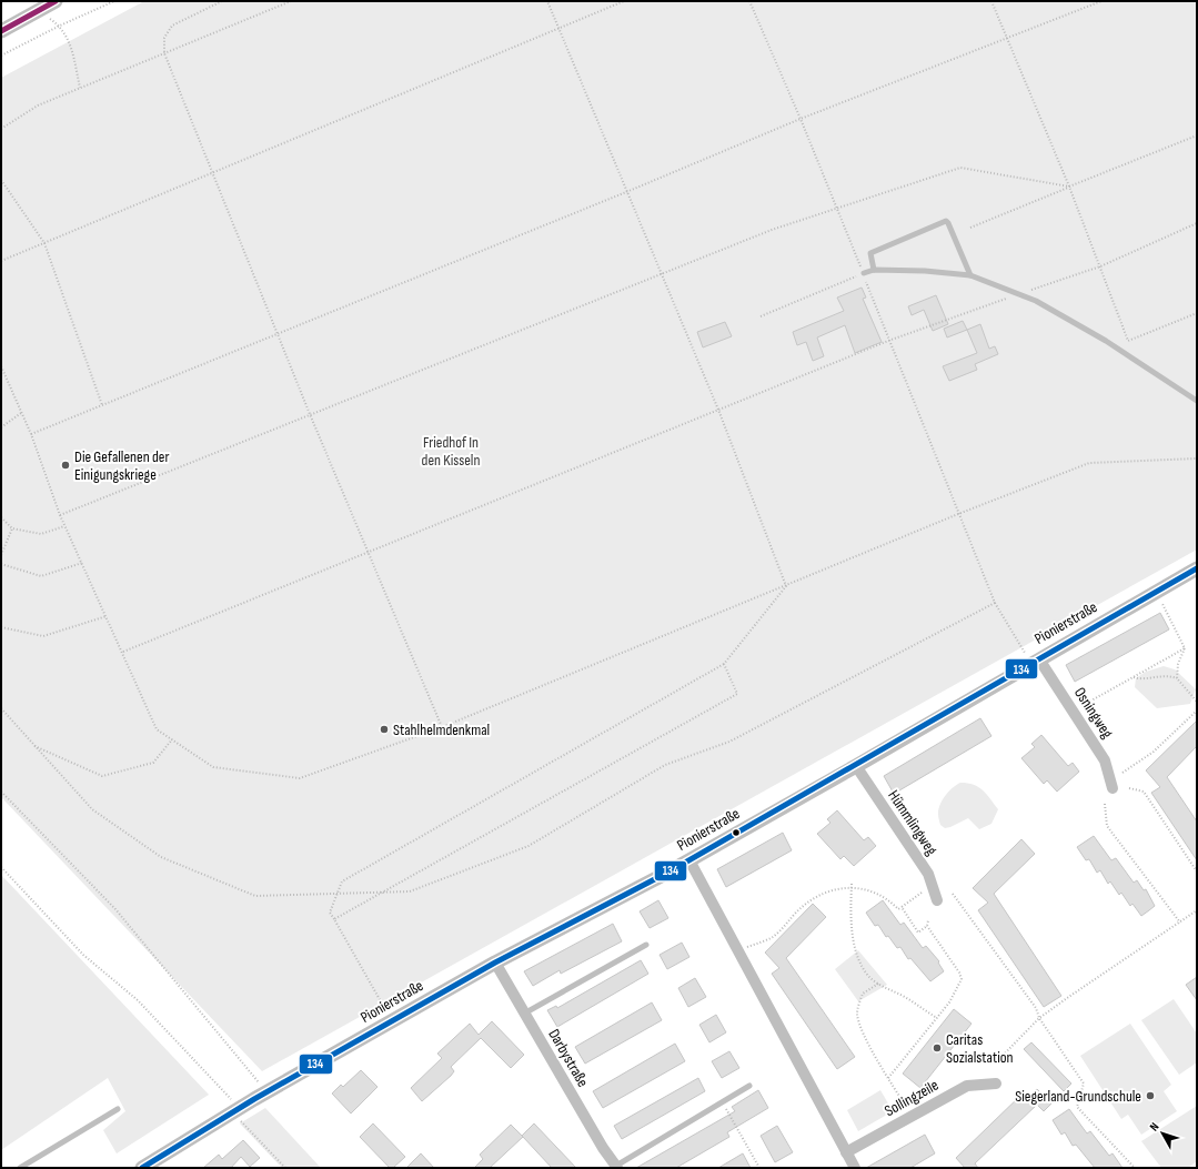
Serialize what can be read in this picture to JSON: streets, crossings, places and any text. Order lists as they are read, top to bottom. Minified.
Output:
{"streets":{"street":["Pionierstraße","Osningweg","Hümmlingweg","Darbystraße","Sollingzeile"]},"crossings":[["Pionierstraße","Osningweg"],["Pionierstraße","Hümmlingweg"],["Pionierstraße","Darbystraße"]],"parks":["Friedhof In den Kisseln"],"places":["Die Gefallenen der Einigungskriege","Stahlhelmdenkmal","Caritas Sozialstation","Siegerland-Grundschule"],"lines":["transit line 134"],"north":"top left"}
